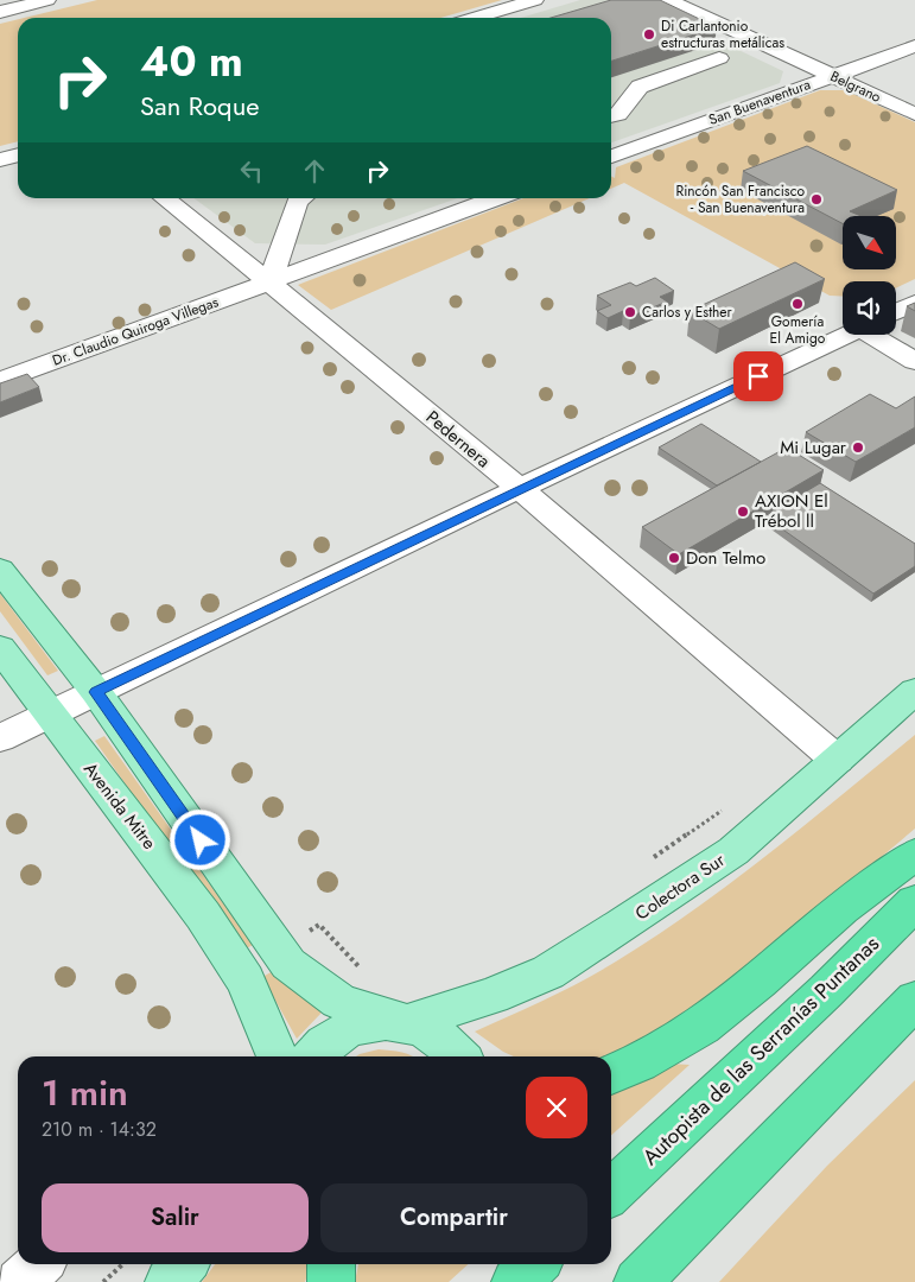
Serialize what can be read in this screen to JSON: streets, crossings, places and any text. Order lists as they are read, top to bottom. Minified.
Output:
{"streets":{"highway":["Autopista de las Serranías Puntanas"],"main road":["Avenida Mitre","Colectora Sur"],"street":["Belgrano","San Buenaventura","Dr. Claudio Quiroga Villegas","Pedernera"]},"crossings":[["Belgrano","San Buenaventura"],["Dr. Claudio Quiroga Villegas","Pedernera"],["Pedernera","Colectora Sur"]],"places":["Di Carlantonio estructuras metálicas","Rincón San Francisco - San Buenaventura","Gomería El Amigo","Carlos y Esther","Mi Lugar","AXION El Trébol ll","Don Telmo"],"north":"bottom right","page":{"turn":["40 m","San Roque"],"heading":["1 min","210 m · 14:32"],"buttons":["Salir","Compartir"]}}
